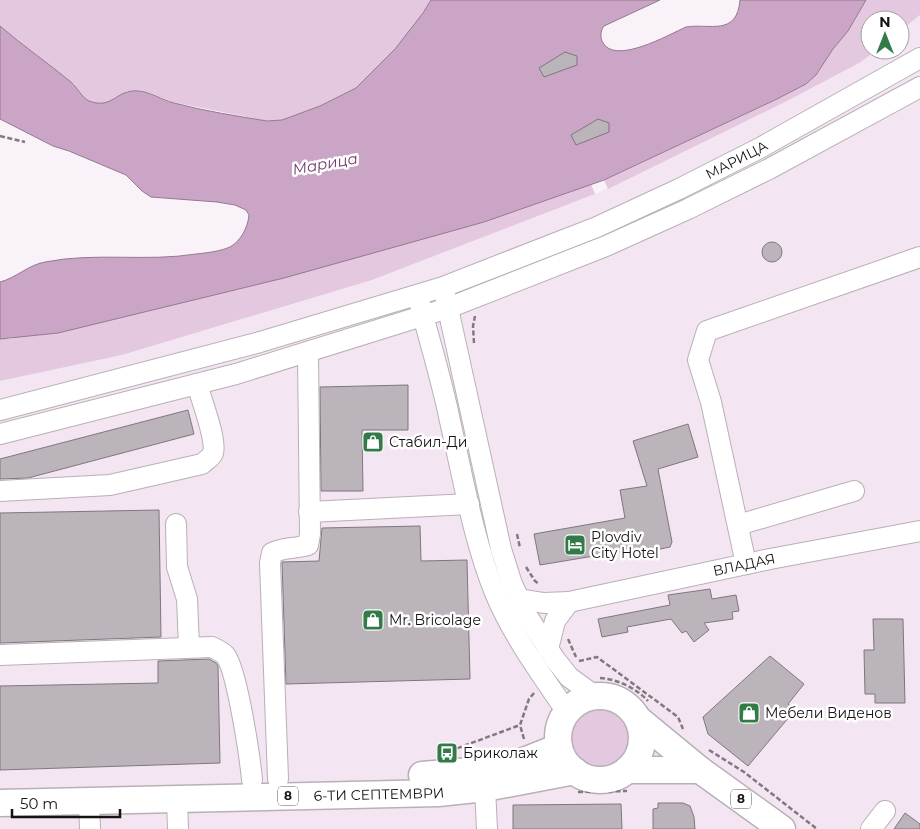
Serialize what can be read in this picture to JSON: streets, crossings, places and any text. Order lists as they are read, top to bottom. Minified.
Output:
{"streets":{"main road":["6-ТИ СЕПТЕМВРИ","8"],"street":["МАРИЦА","ВЛАДАЯ"]},"crossings":[["6-ТИ СЕПТЕМВРИ","8"]],"water":["Марица"],"places":{"shop":["Стабил-Ди","Mr. Bricolage","Мебели Виденов"],"hotel":["Plovdiv City Hotel"],"bus stop":["Бриколаж"]},"scale_bar":"50 m","north":"top"}
